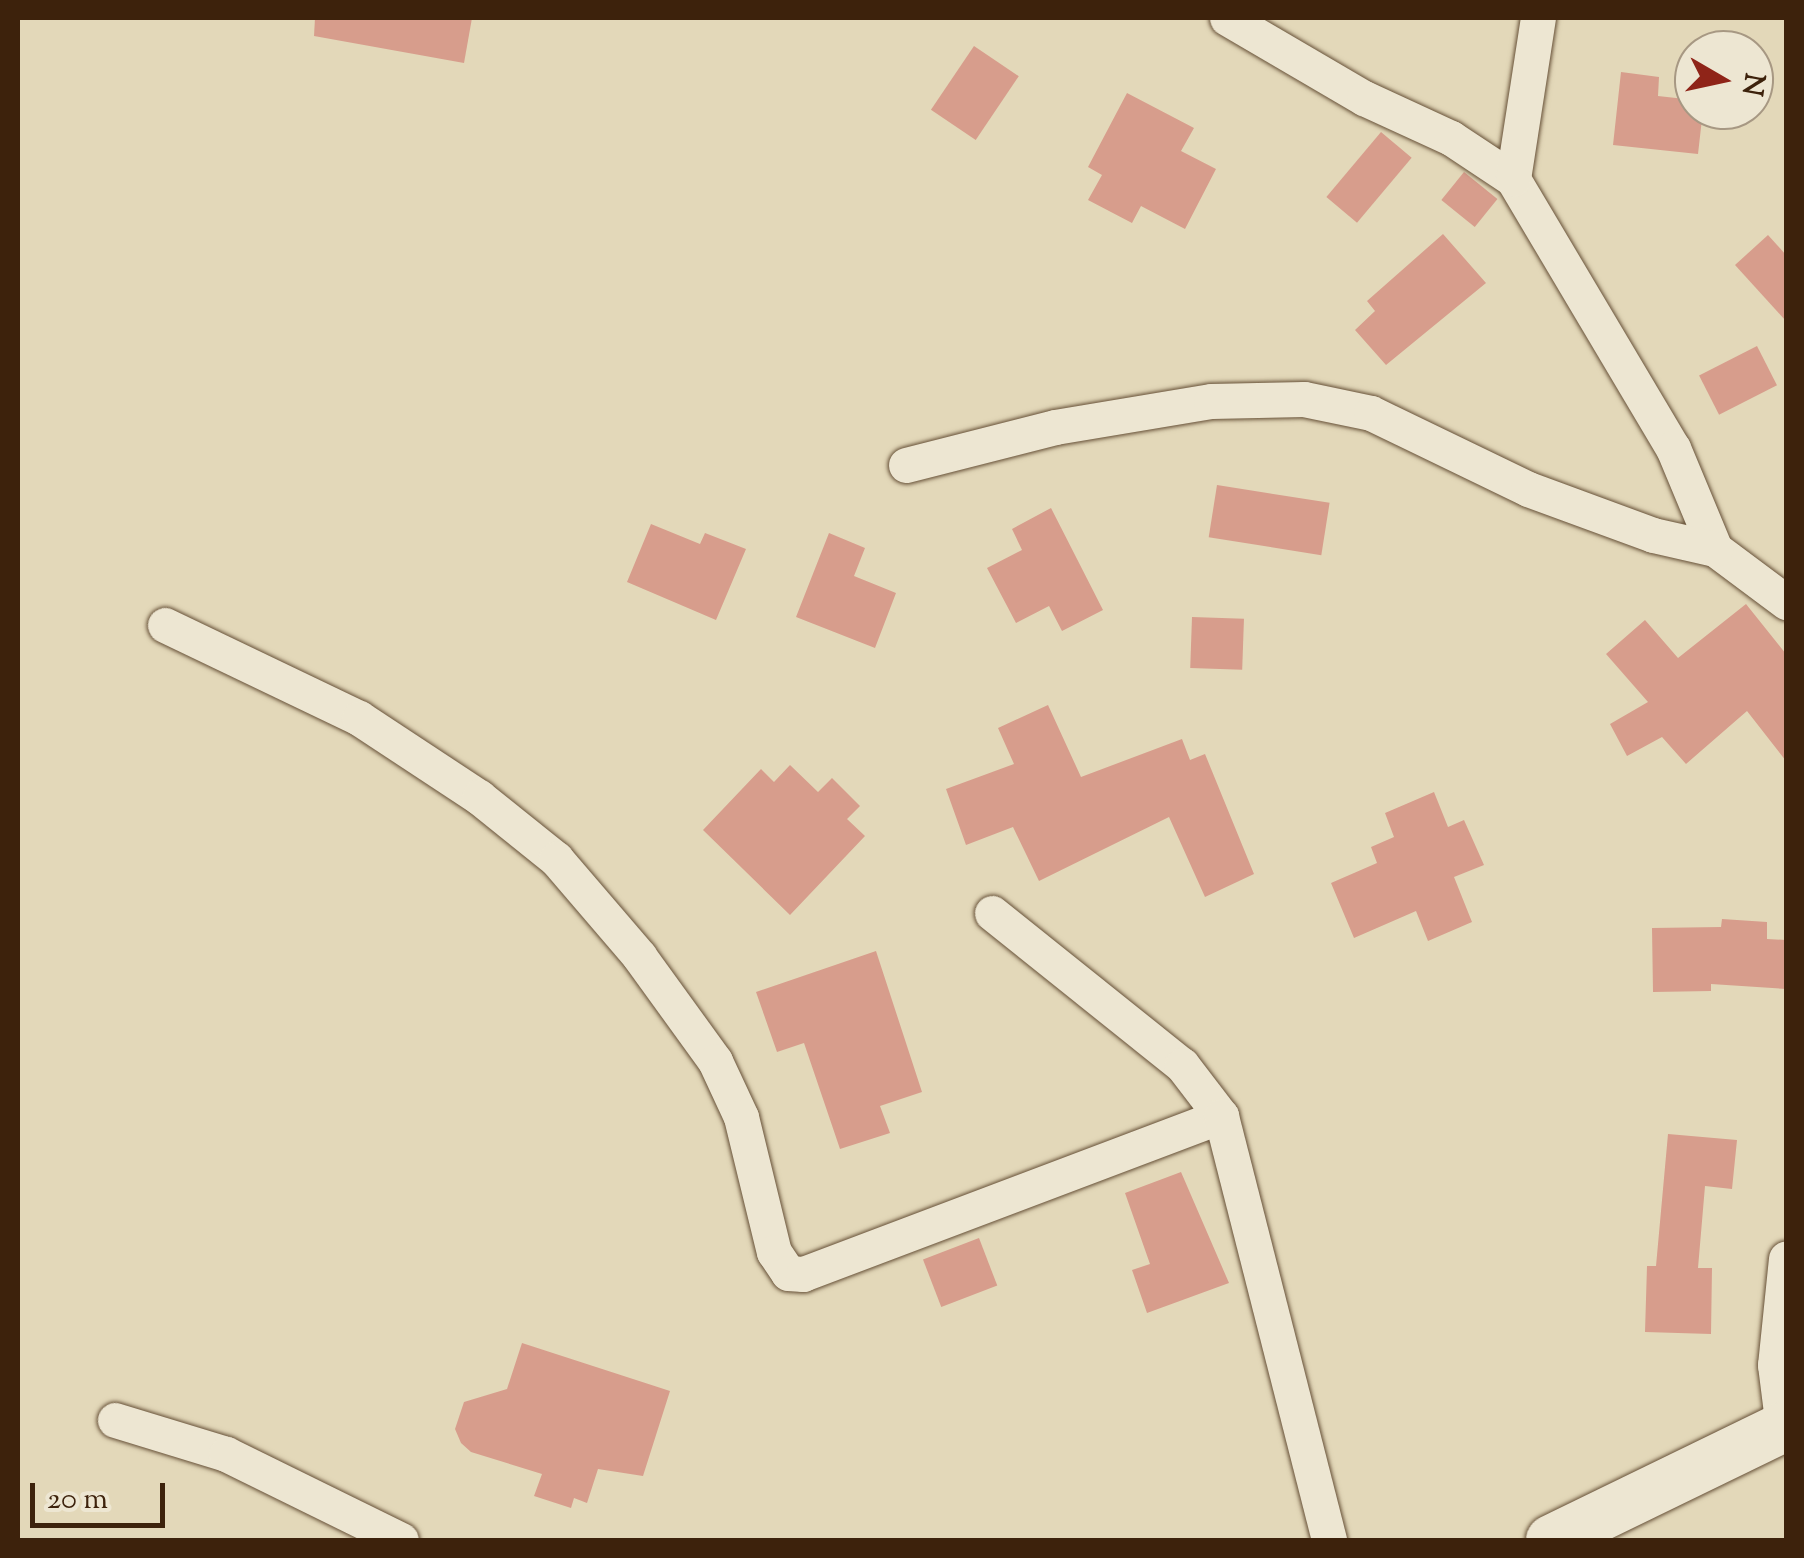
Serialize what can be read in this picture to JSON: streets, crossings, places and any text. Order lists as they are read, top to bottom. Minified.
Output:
{"scale_bar":"20 m","north":"right"}
